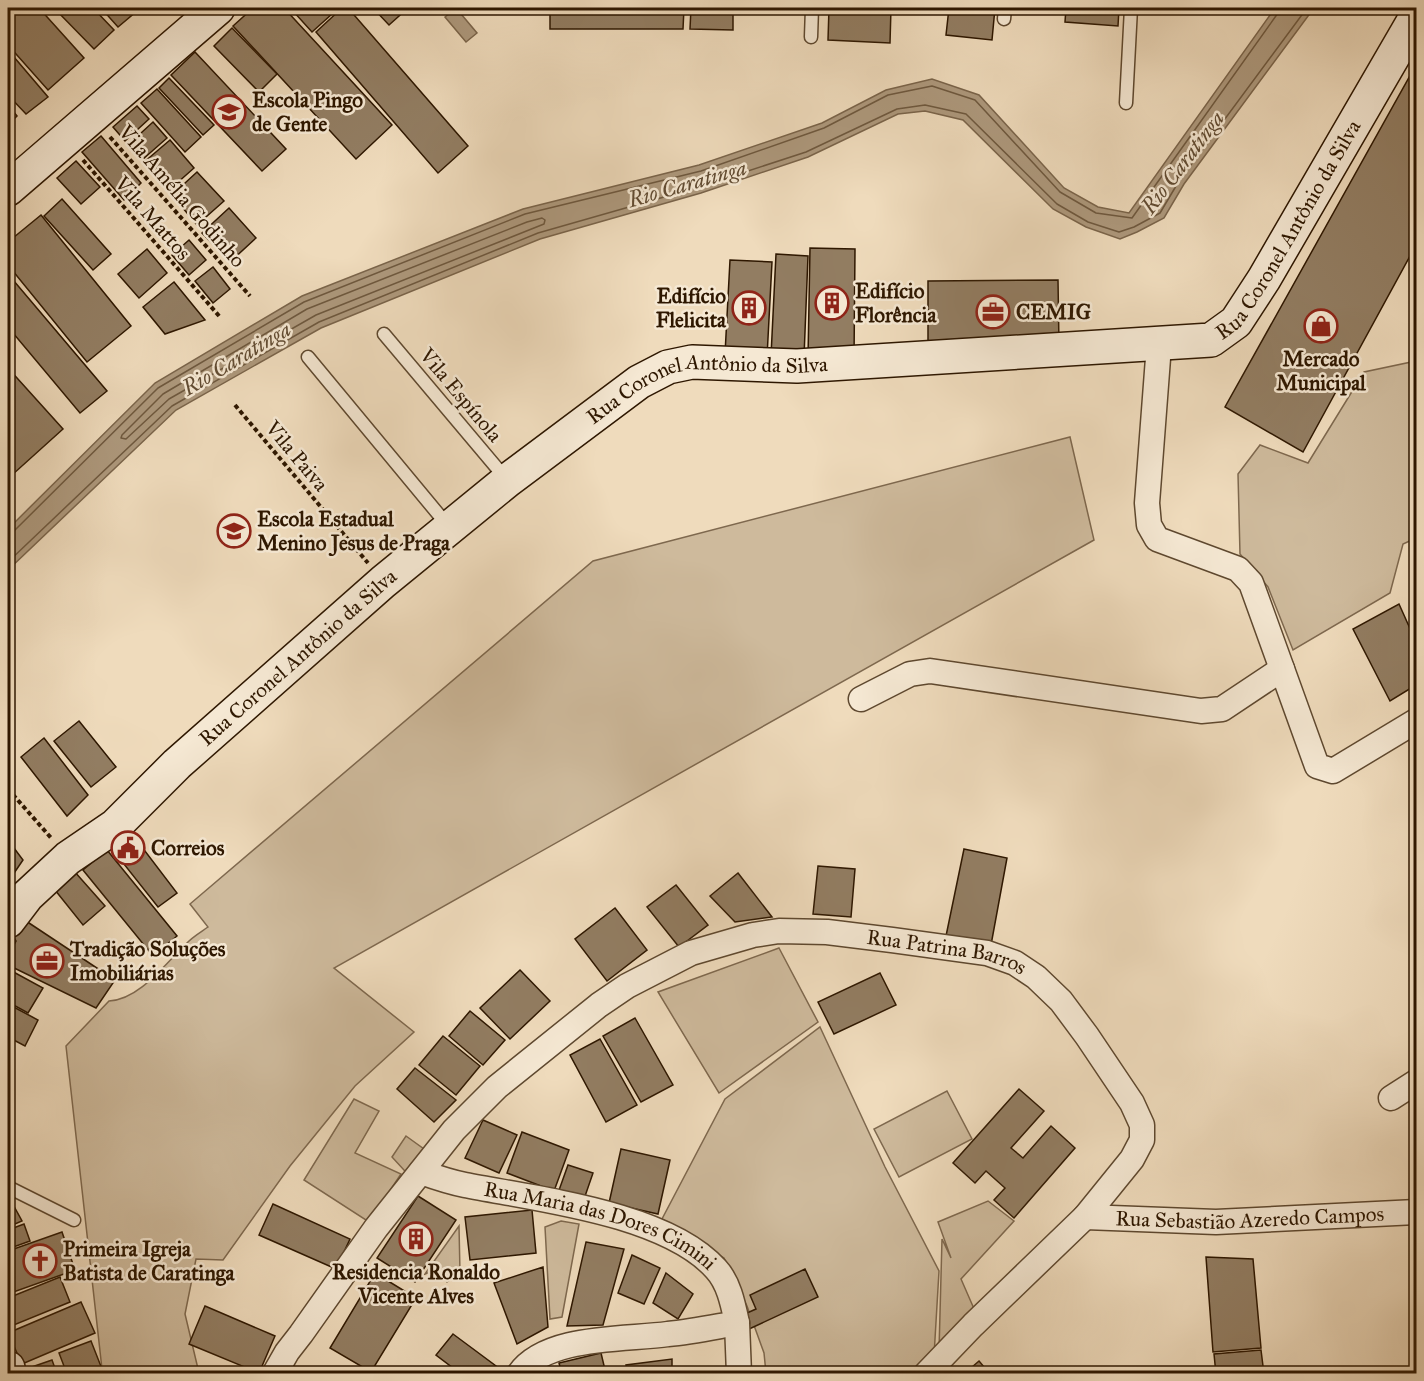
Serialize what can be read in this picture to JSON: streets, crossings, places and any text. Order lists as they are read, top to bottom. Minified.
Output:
{"streets":{"main road":["Rua Coronel Antônio da Silva"],"street":["Rua Patrina Barros","Rua Sebastião Azeredo Campos","Rua Maria das Dores Cimini"],"lane":["Vila Espínola"],"path":["Vila Amélia Godinho","Vila Mattos","Vila Paiva"]},"crossings":[["Rua Coronel Antônio da Silva","Vila Espínola"],["Rua Coronel Antônio da Silva","Vila Paiva"],["Rua Patrina Barros","Rua Sebastião Azeredo Campos"],["Rua Patrina Barros","Rua Maria das Dores Cimini"]],"water":["Rio Caratinga"],"places":{"school or university":["Escola Pingo de Gente","Escola Estadual Menino Jesus de Praga"],"building":["Edifício Florência","Edifício Flelicita","Residencia Ronaldo Vicente Alves"],"office":["CEMIG","Tradição Soluções Imobiliárias"],"shop":["Mercado Municipal"],"public building":["Correios"],"church":["Primeira Igreja Batista de Caratinga"]}}
